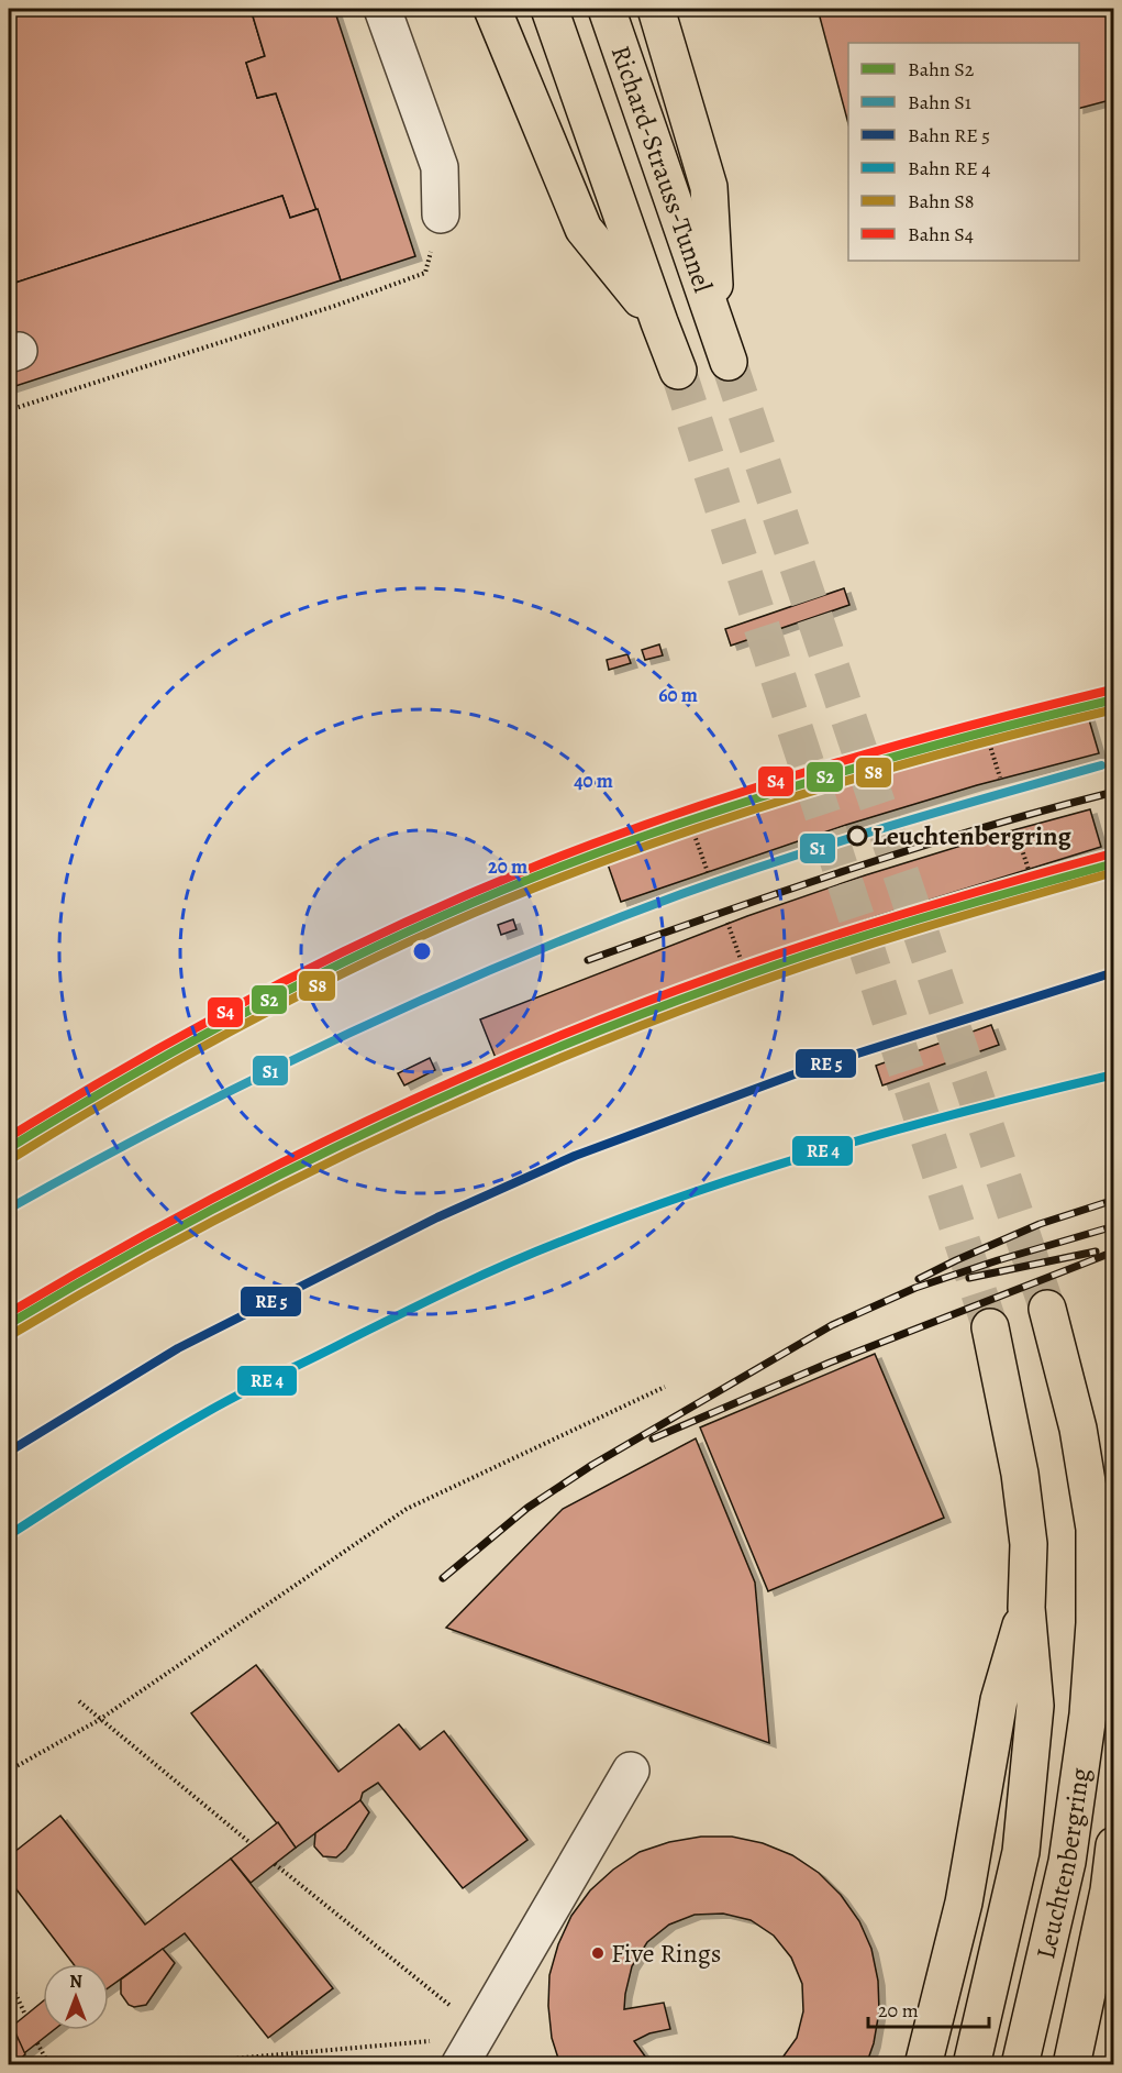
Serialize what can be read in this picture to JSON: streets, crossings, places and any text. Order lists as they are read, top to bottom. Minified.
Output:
{"streets":{"main road":["Richard-Strauss-Tunnel","Leuchtenbergring"]},"places":["Leuchtenbergring","Five Rings"],"lines":["rail line S4","rail line S2","rail line S8","rail line S1"],"legend":["Bahn S2","Bahn S1","Bahn RE 5","Bahn RE 4","Bahn S8","Bahn S4"],"scale_bar":"20 m","north":"top","rings":["60 m","40 m","20 m"]}
